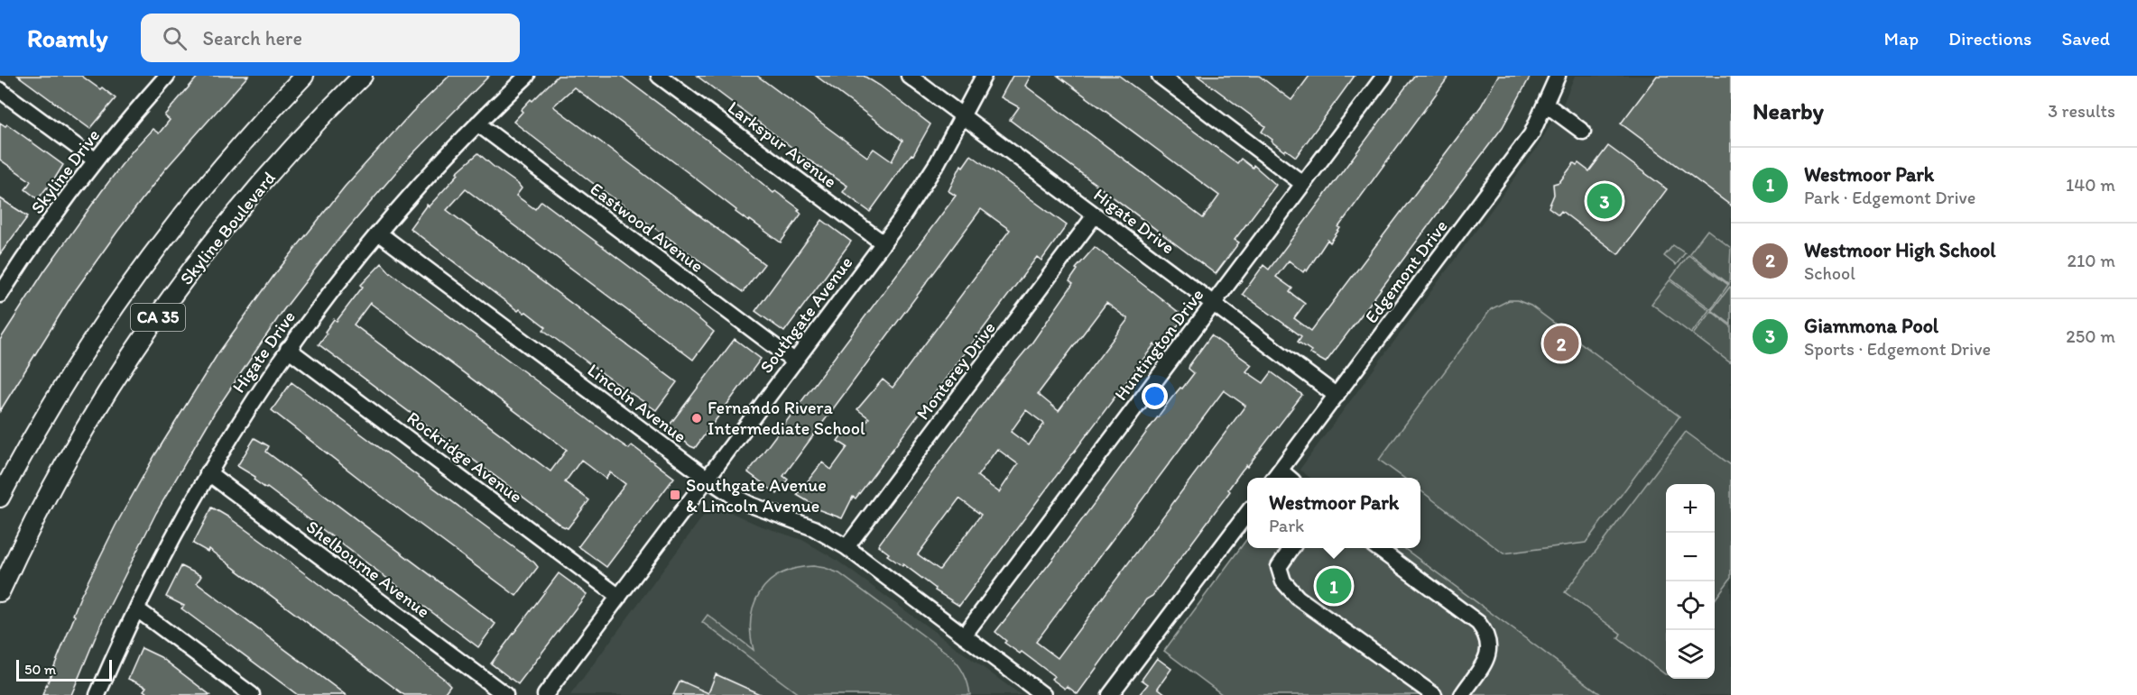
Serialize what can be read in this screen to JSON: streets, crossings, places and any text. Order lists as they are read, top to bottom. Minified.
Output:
{"streets":{"main road":["Skyline Boulevard","CA 35"],"street":["Larkspur Avenue","Skyline Drive","Higate Drive","Eastwood Avenue","Edgemont Drive","Southgate Avenue","Huntington Drive","Monterey Drive","Lincoln Avenue","Rockridge Avenue","Shelbourne Avenue"]},"crossings":[["Larkspur Avenue","Southgate Avenue"],["Higate Drive","Eastwood Avenue"],["Higate Drive","Edgemont Drive"],["Higate Drive","Southgate Avenue"],["Higate Drive","Huntington Drive"],["Higate Drive","Monterey Drive"],["Higate Drive","Lincoln Avenue"],["Higate Drive","Rockridge Avenue"],["Higate Drive","Shelbourne Avenue"],["Eastwood Avenue","Southgate Avenue"],["Southgate Avenue","Lincoln Avenue"],["Southgate Avenue","Rockridge Avenue"],["Huntington Drive","Lincoln Avenue"],["Monterey Drive","Lincoln Avenue"]],"places":{"other":["Fernando Rivera Intermediate School"],"transit":["Southgate Avenue & Lincoln Avenue"]},"scale_bar":"50 m","page":{"header":"Roamly","search":"Search here","nav":["Map","Directions","Saved"],"heading":["Nearby","3 results"],"list":[{"mark":"1","name":"Westmoor Park","note":"Park · Edgemont Drive","value":"140 m"},{"mark":"2","name":"Westmoor High School","note":"School","value":"210 m"},{"mark":"3","name":"Giammona Pool","note":"Sports · Edgemont Drive","value":"250 m"}],"pins":["3","2","1"],"popup":["Westmoor Park","Park"],"map_buttons":["+","−"],"scale":"50 m"}}
